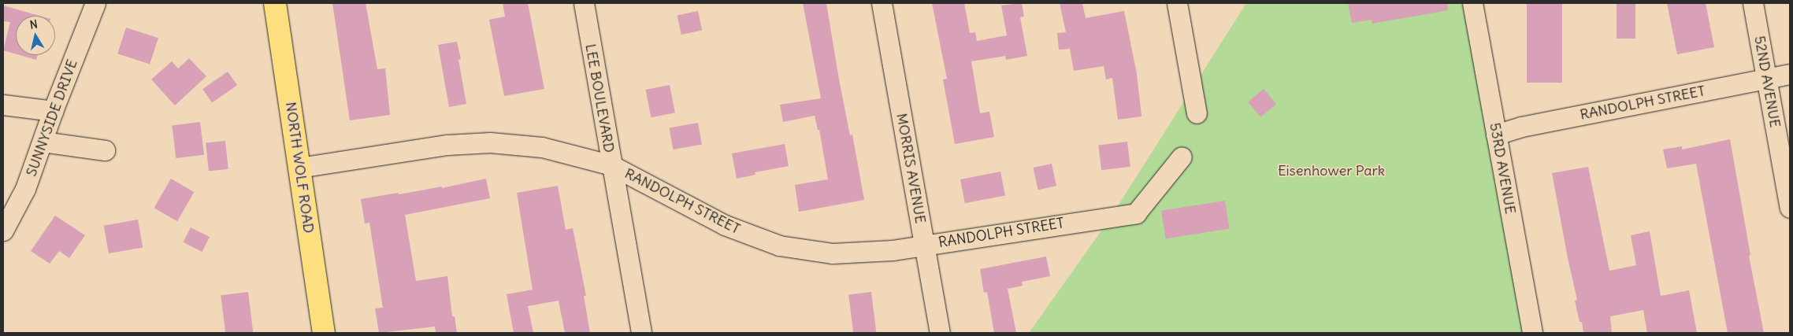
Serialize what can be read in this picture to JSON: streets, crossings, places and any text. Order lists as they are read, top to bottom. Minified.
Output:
{"streets":{"main road":["NORTH WOLF ROAD"],"street":["52ND AVENUE","LEE BOULEVARD","RANDOLPH STREET","SUNNYSIDE DRIVE","MORRIS AVENUE","53RD AVENUE"]},"crossings":[["52ND AVENUE","RANDOLPH STREET"],["LEE BOULEVARD","RANDOLPH STREET"],["RANDOLPH STREET","NORTH WOLF ROAD"],["RANDOLPH STREET","MORRIS AVENUE"],["RANDOLPH STREET","53RD AVENUE"]],"parks":["Eisenhower Park"],"north":"top"}
